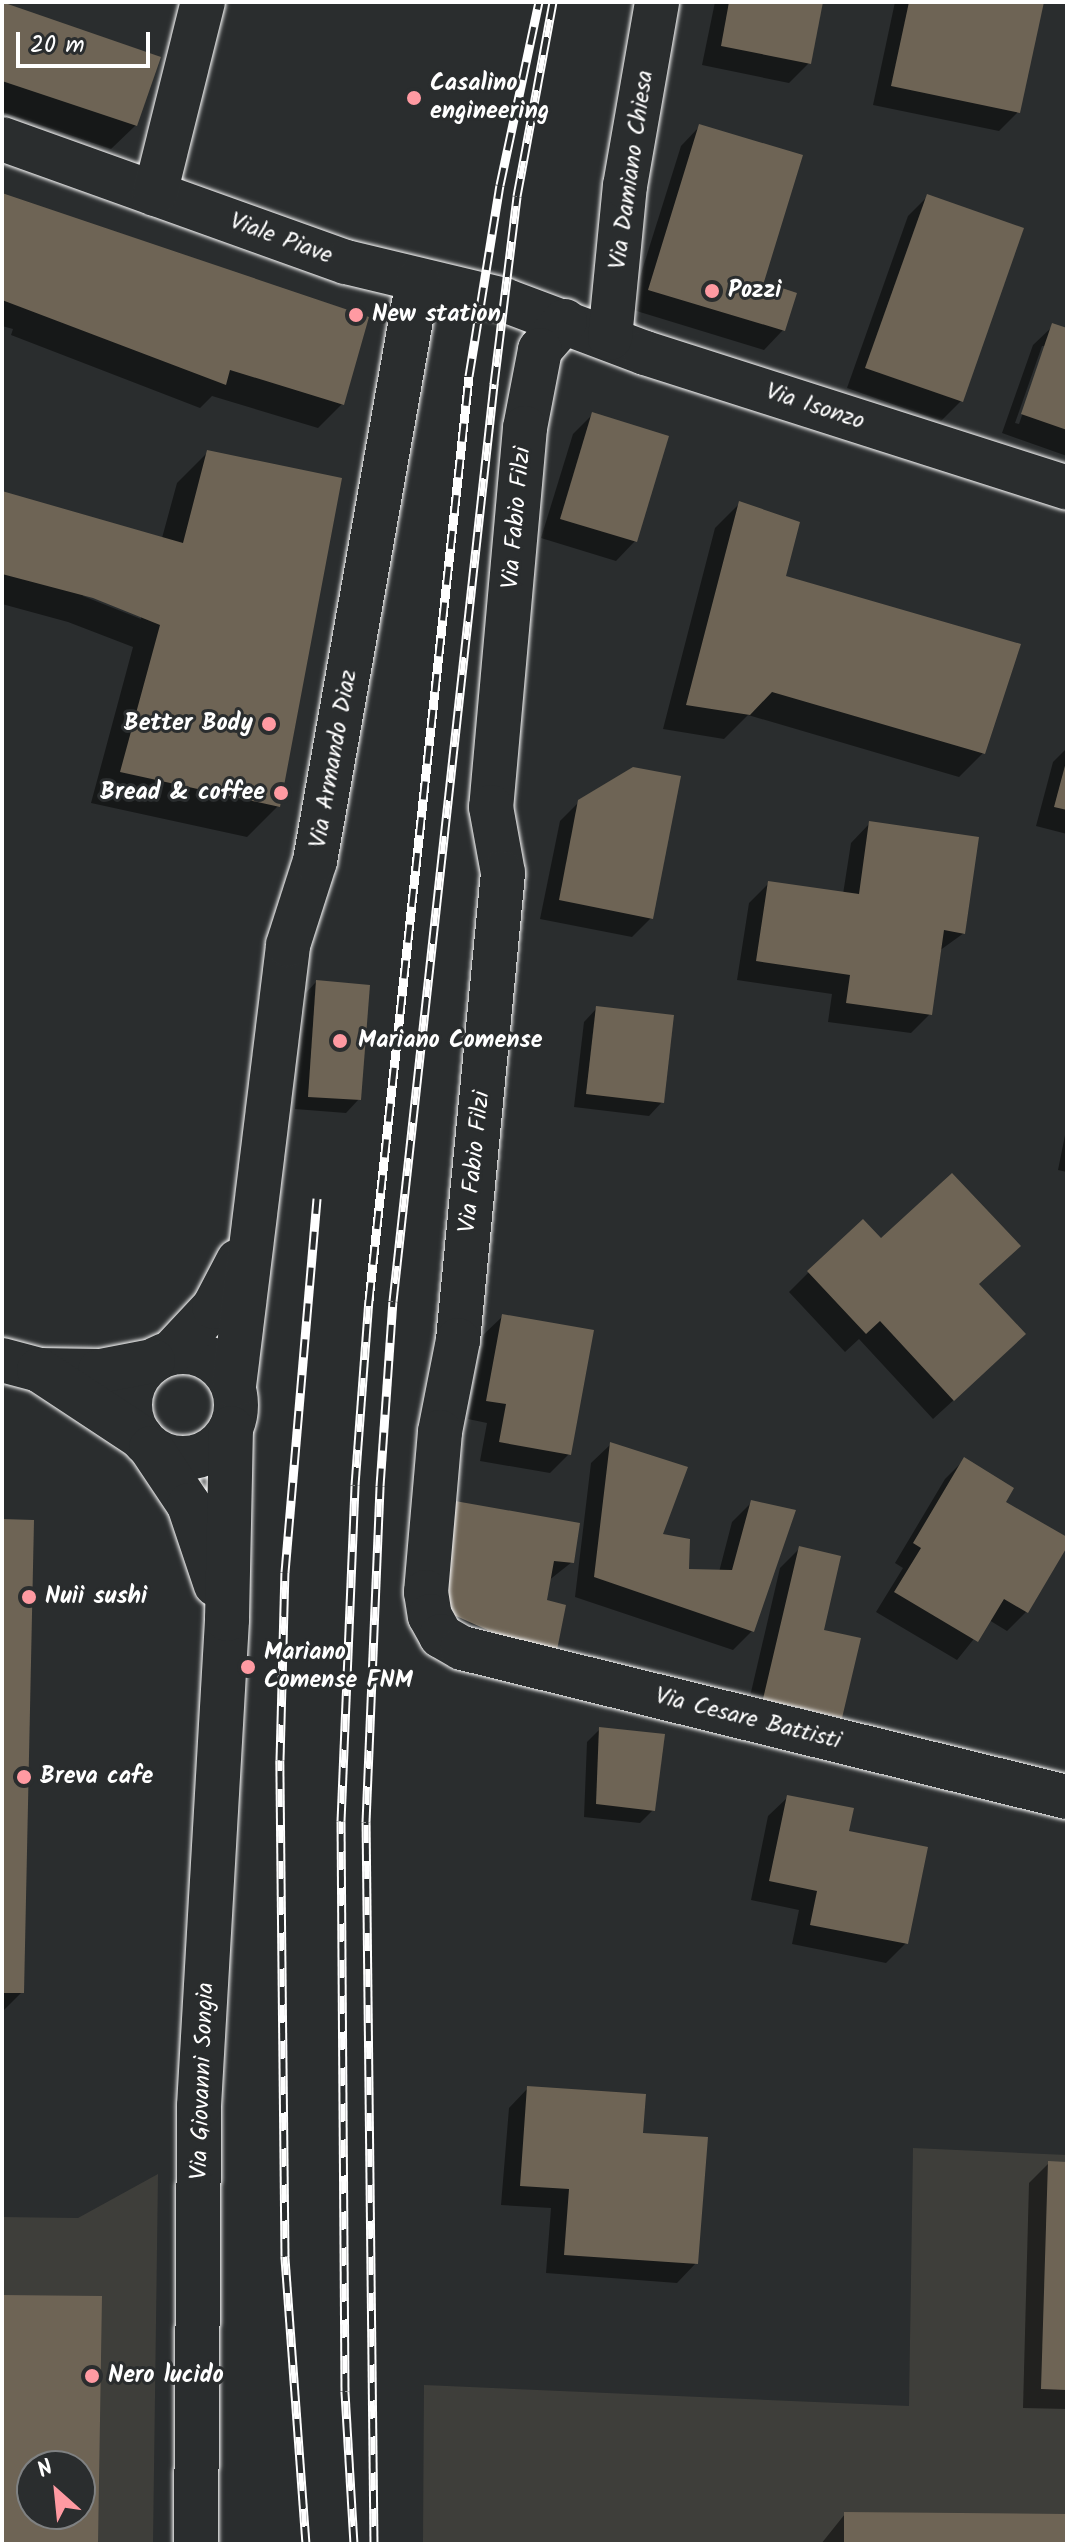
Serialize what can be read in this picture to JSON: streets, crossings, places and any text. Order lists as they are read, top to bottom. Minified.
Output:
{"streets":{"street":["Via Damiano Chiesa","Viale Piave","Via Isonzo","Via Fabio Filzi","Via Armando Diaz","Via Cesare Battisti","Via Giovanni Songia"]},"crossings":[["Via Damiano Chiesa","Via Isonzo"],["Viale Piave","Via Isonzo"],["Viale Piave","Via Fabio Filzi"],["Viale Piave","Via Armando Diaz"],["Via Isonzo","Via Fabio Filzi"],["Via Fabio Filzi","Via Cesare Battisti"],["Via Armando Diaz","Via Giovanni Songia"]],"places":["Casalino engineering","Pozzi","New station","Better Body","Bread & coffee","Mariano Comense","Nuii sushi","Mariano Comense FNM","Breva cafe","Nero lucido"],"scale_bar":"20 m","north":"top left"}
